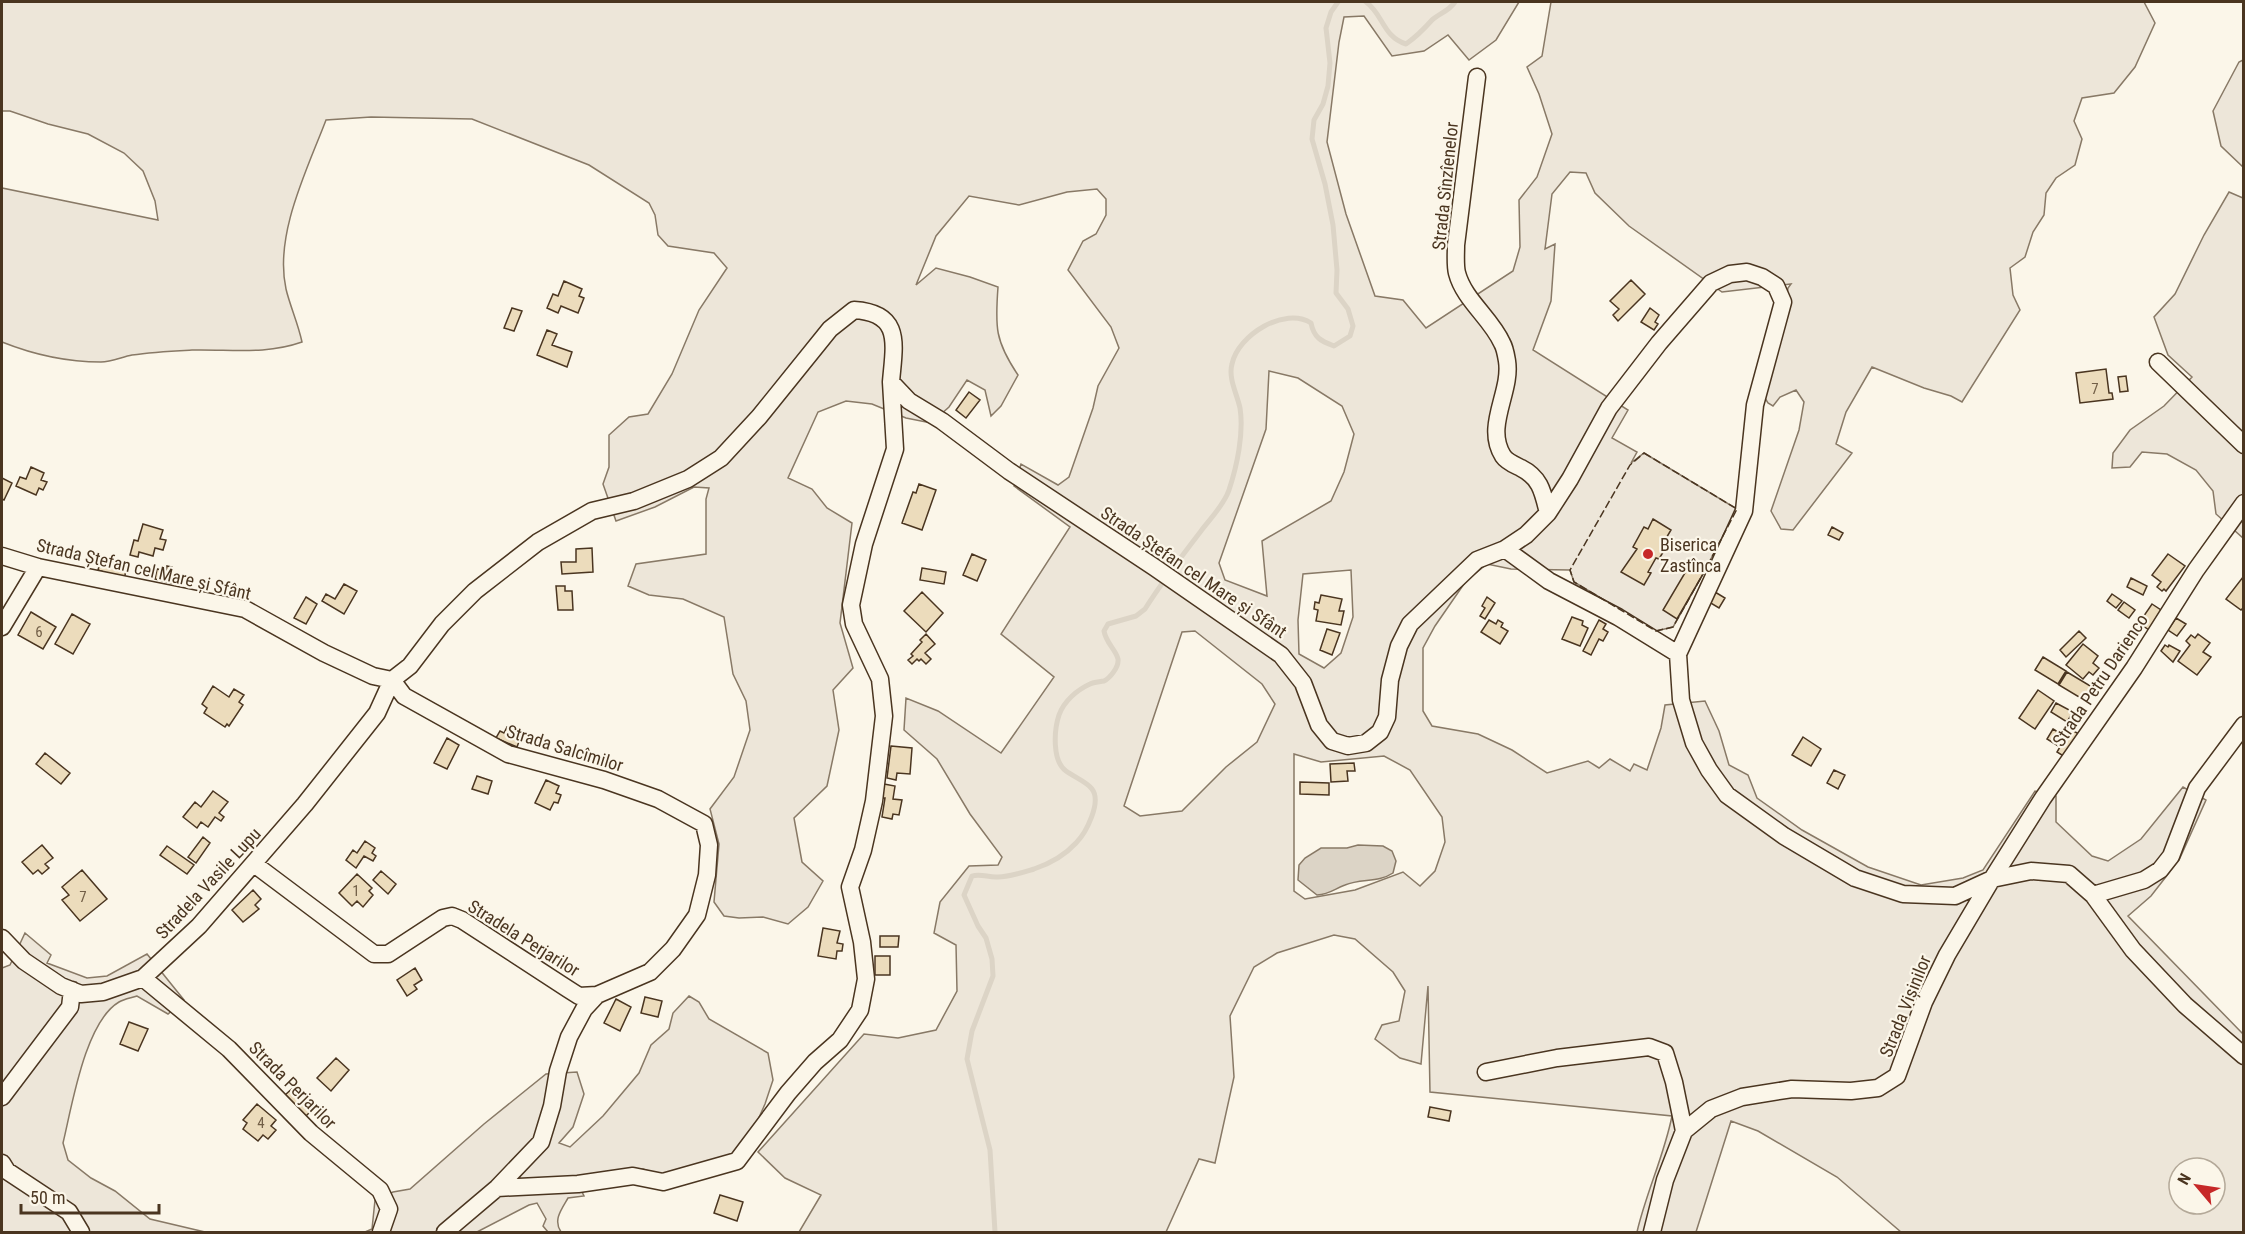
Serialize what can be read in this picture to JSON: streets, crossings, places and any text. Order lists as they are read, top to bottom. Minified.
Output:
{"streets":{"street":["Strada Sînzîenelor","Strada Ștefan cel Mare și Sfânt","Strada Petru Darienco","Strada Salcîmilor","Stradela Vasile Lupu","Stradela Perjarilor","Strada Vișinilor","Strada Perjarilor"]},"crossings":[["Strada Sînzîenelor","Strada Ștefan cel Mare și Sfânt"],["Strada Ștefan cel Mare și Sfânt","Strada Petru Darienco"],["Strada Ștefan cel Mare și Sfânt","Strada Salcîmilor"],["Strada Ștefan cel Mare și Sfânt","Stradela Vasile Lupu"],["Strada Ștefan cel Mare și Sfânt","Strada Vișinilor"],["Strada Petru Darienco","Strada Vișinilor"],["Strada Salcîmilor","Stradela Vasile Lupu"],["Strada Salcîmilor","Stradela Perjarilor"],["Stradela Vasile Lupu","Stradela Perjarilor"],["Stradela Vasile Lupu","Strada Perjarilor"]],"places":["Biserica Zastînca"],"house_numbers":["7","6","1","7","4"],"scale_bar":"50 m","north":"top left"}
